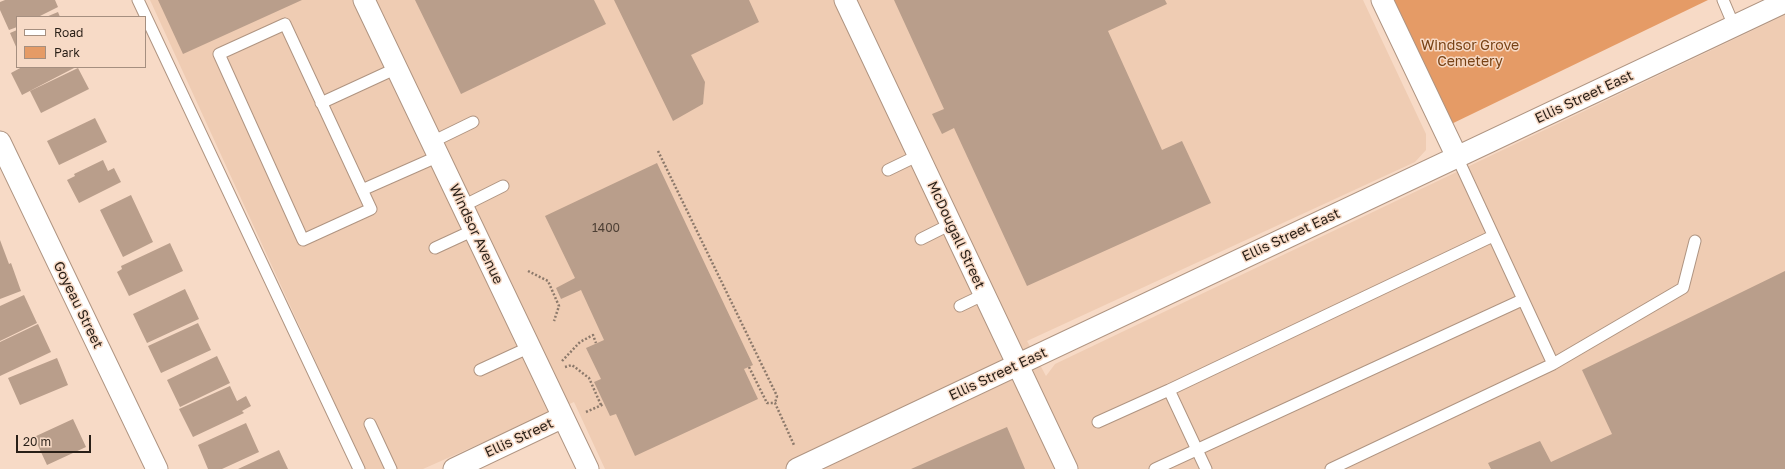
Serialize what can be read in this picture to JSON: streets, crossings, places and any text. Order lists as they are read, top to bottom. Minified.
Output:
{"streets":{"street":["Ellis Street East","Windsor Avenue","McDougall Street","Goyeau Street","Ellis Street"]},"crossings":[["Ellis Street East","McDougall Street"],["Windsor Avenue","Ellis Street"]],"parks":["Windsor Grove Cemetery"],"house_numbers":["1400"],"legend":["Road","Park"],"scale_bar":"20 m"}
